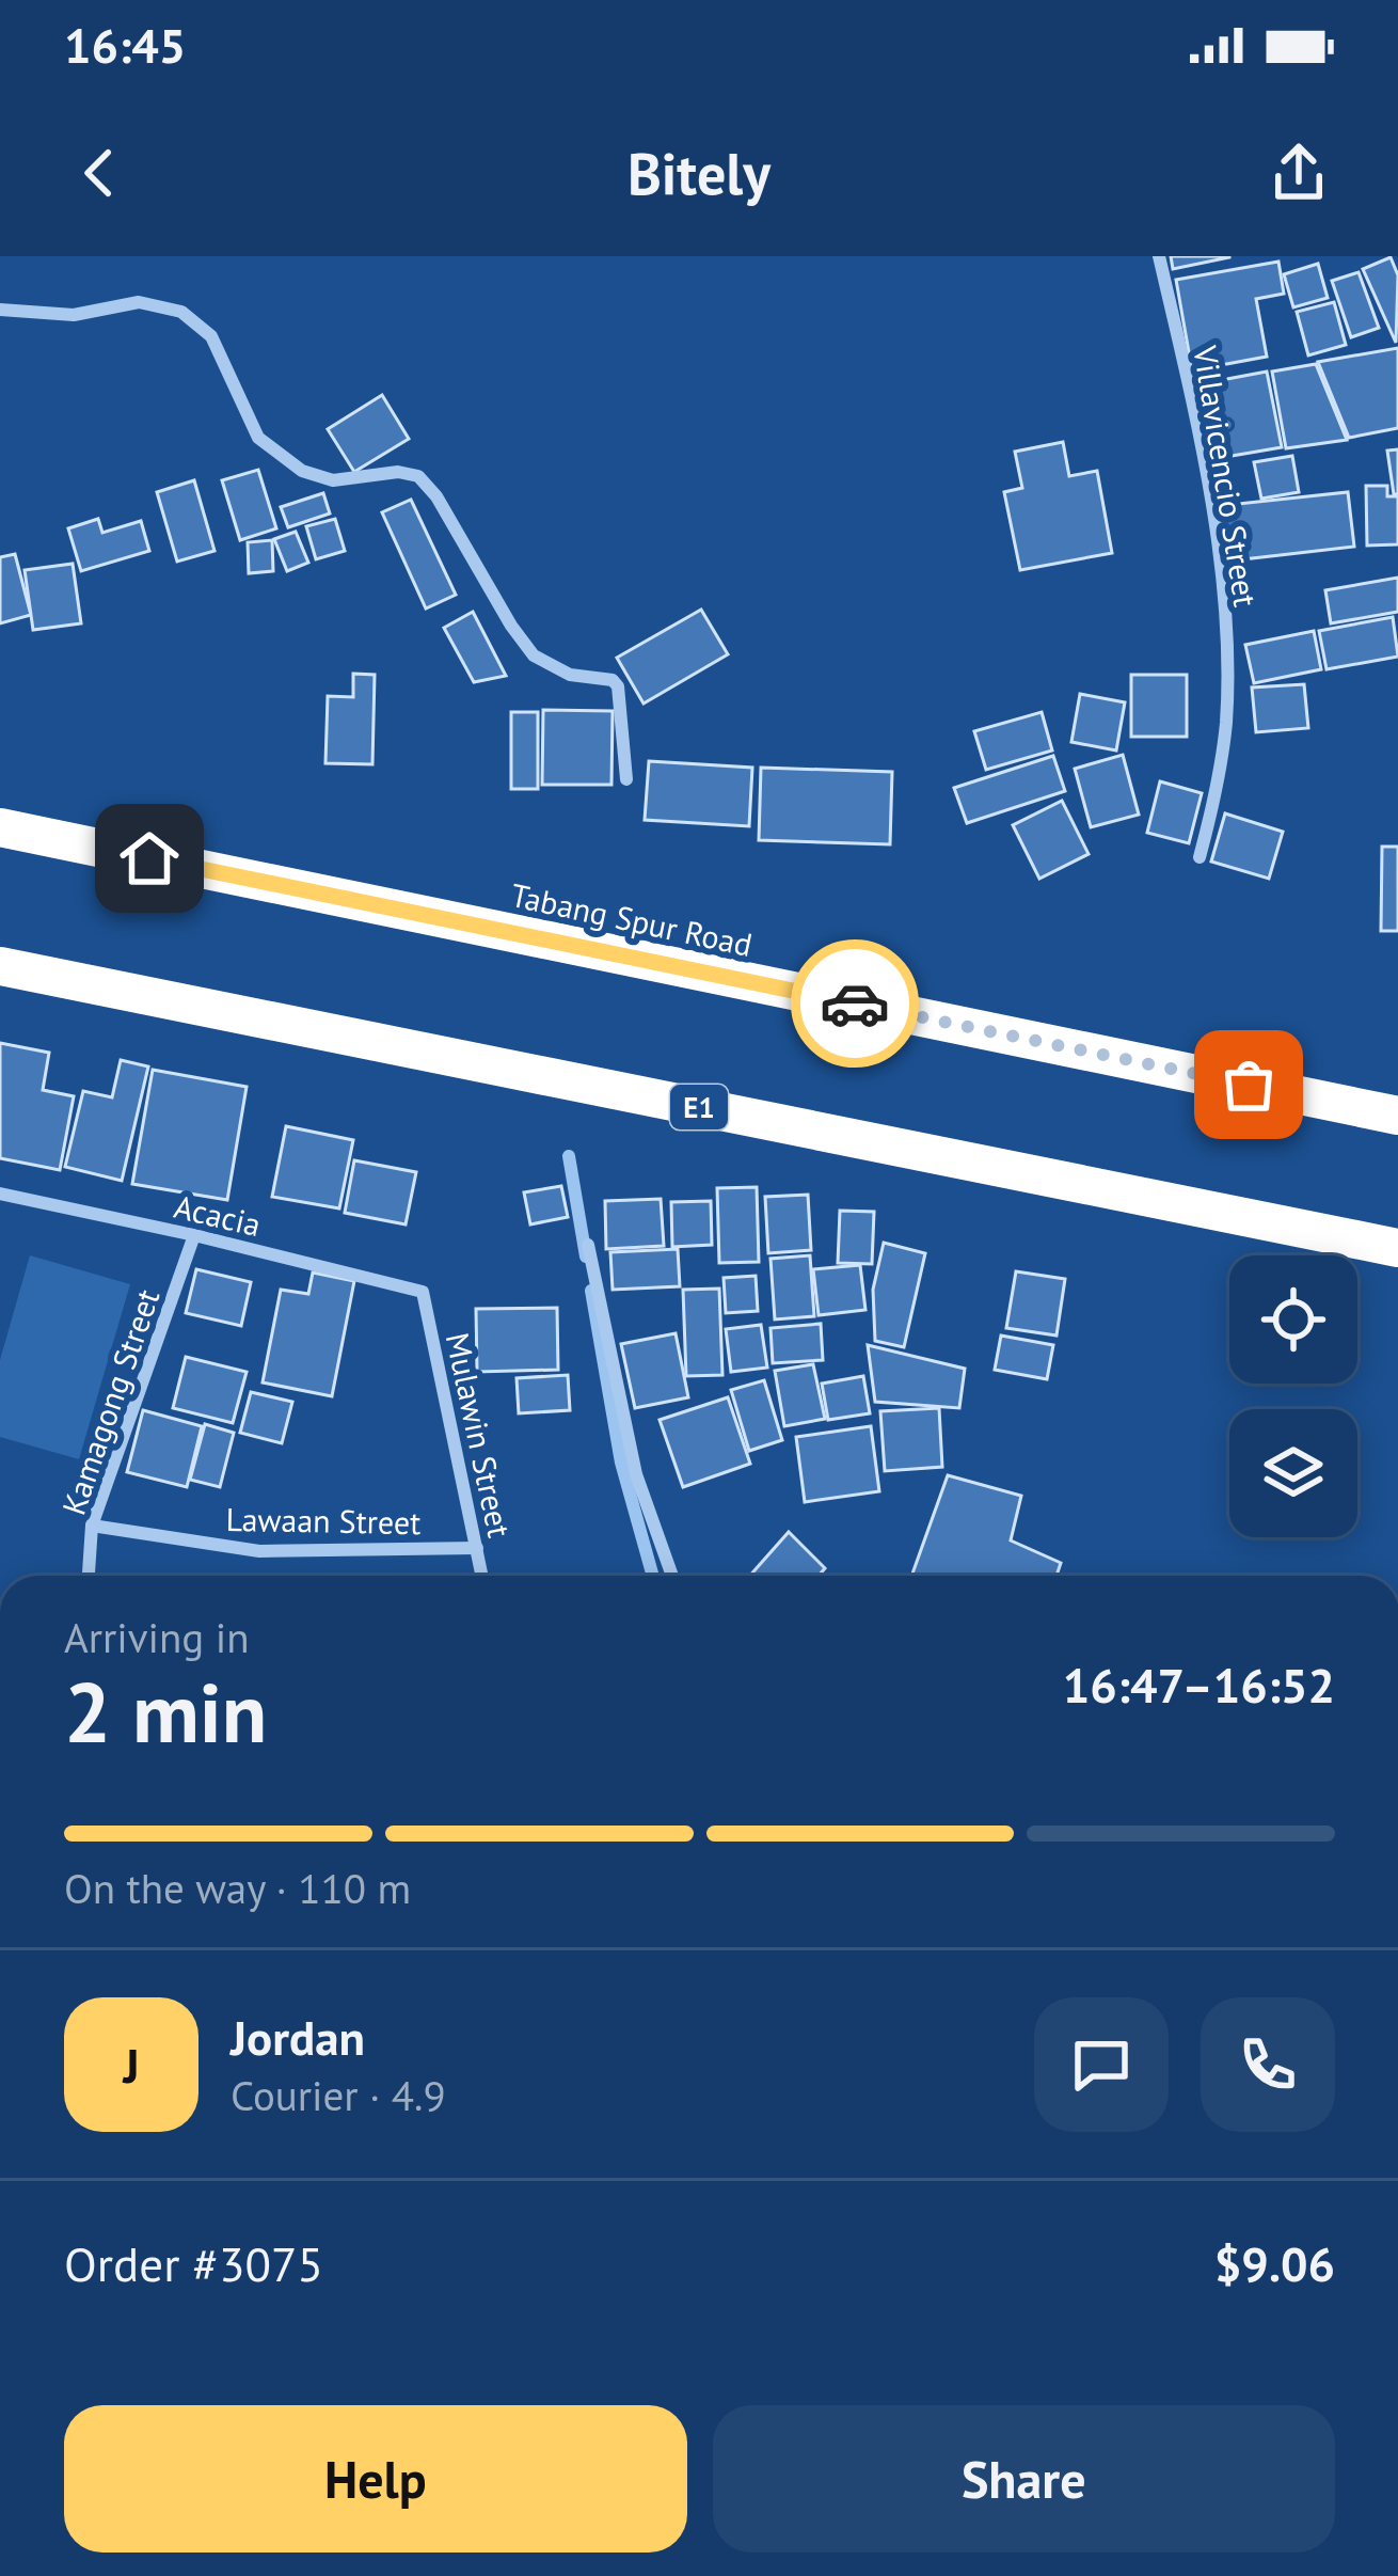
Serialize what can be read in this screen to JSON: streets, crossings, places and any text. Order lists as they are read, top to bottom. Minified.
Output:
{"streets":{"highway":["Tabang Spur Road","E1"],"street":["Villavicencio Street","Acacia","Kamagong Street","Mulawin Street","Lawaan Street"]},"crossings":[["Acacia","Kamagong Street"],["Acacia","Mulawin Street"],["Kamagong Street","Lawaan Street"],["Mulawin Street","Lawaan Street"]],"page":{"status":"16:45","header":"Bitely","heading":["2 min","Arriving in","16:47–16:52"],"panel":["Jordan","Courier · 4.9","Order #3075","$9.06"],"bar":"On the way · 110 m","round":"J","buttons":["Help","Share"]}}
